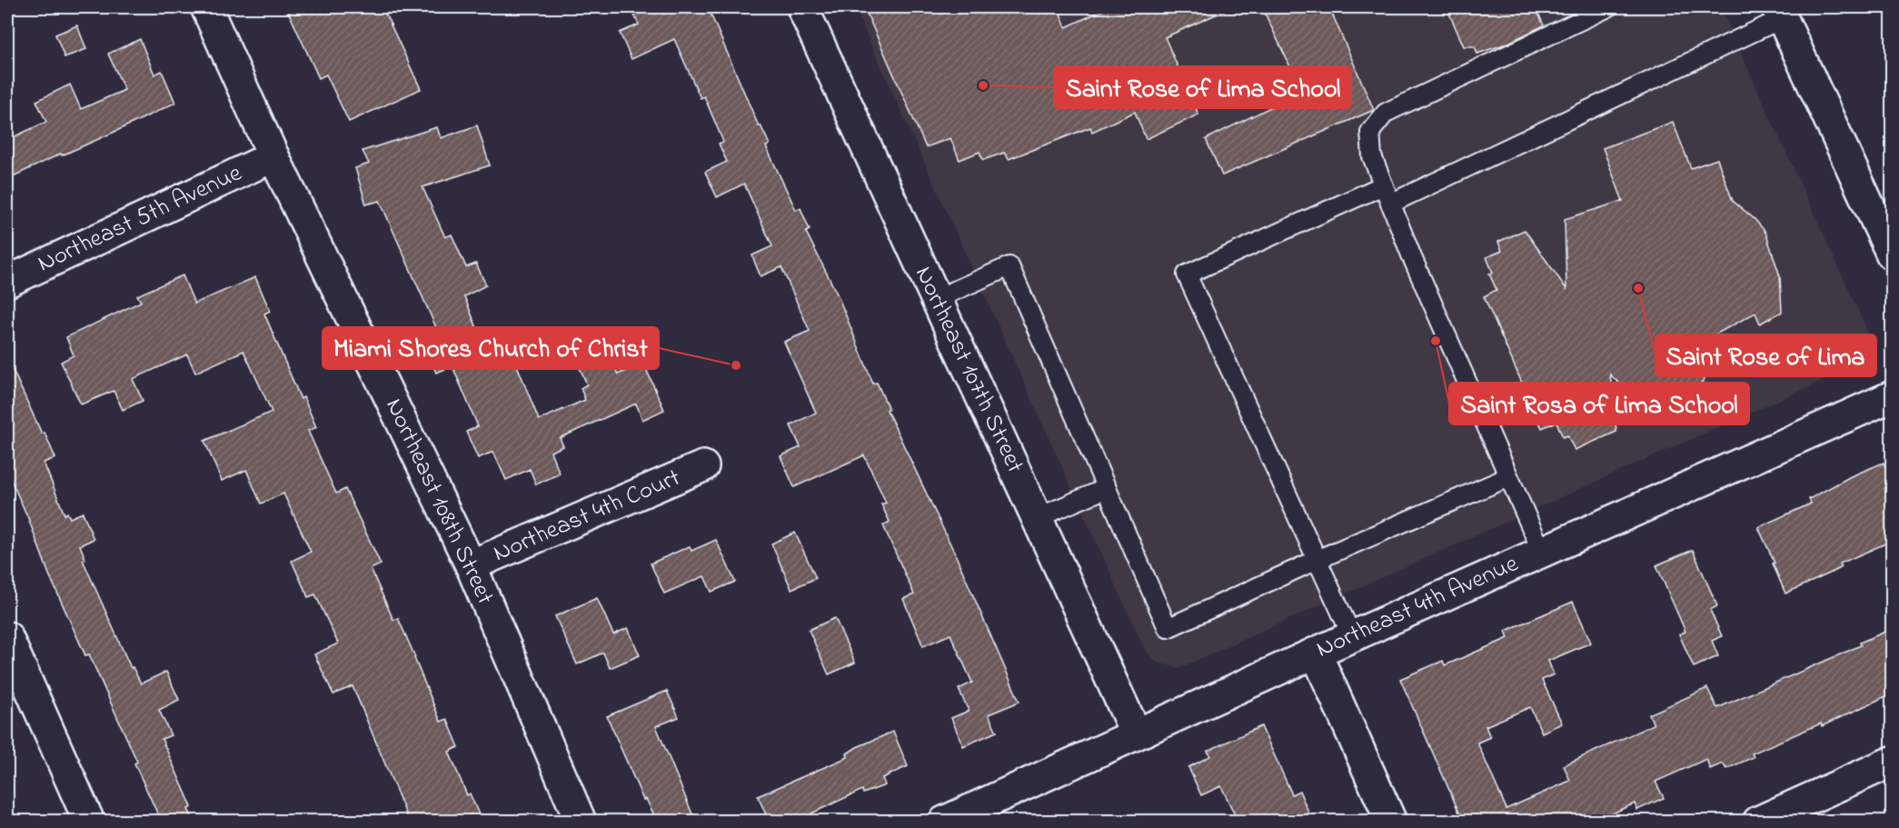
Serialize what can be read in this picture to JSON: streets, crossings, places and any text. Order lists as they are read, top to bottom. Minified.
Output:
{"streets":{"street":["Northeast 5th Avenue","Northeast 107th Street","Northeast 108th Street","Northeast 4th Court","Northeast 4th Avenue"]},"crossings":[["Northeast 5th Avenue","Northeast 108th Street"],["Northeast 107th Street","Northeast 4th Avenue"],["Northeast 108th Street","Northeast 4th Court"]],"places":["Saint Rose of Lima School","Saint Rose of Lima","Saint Rosa of Lima School","Miami Shores Church of Christ"]}
